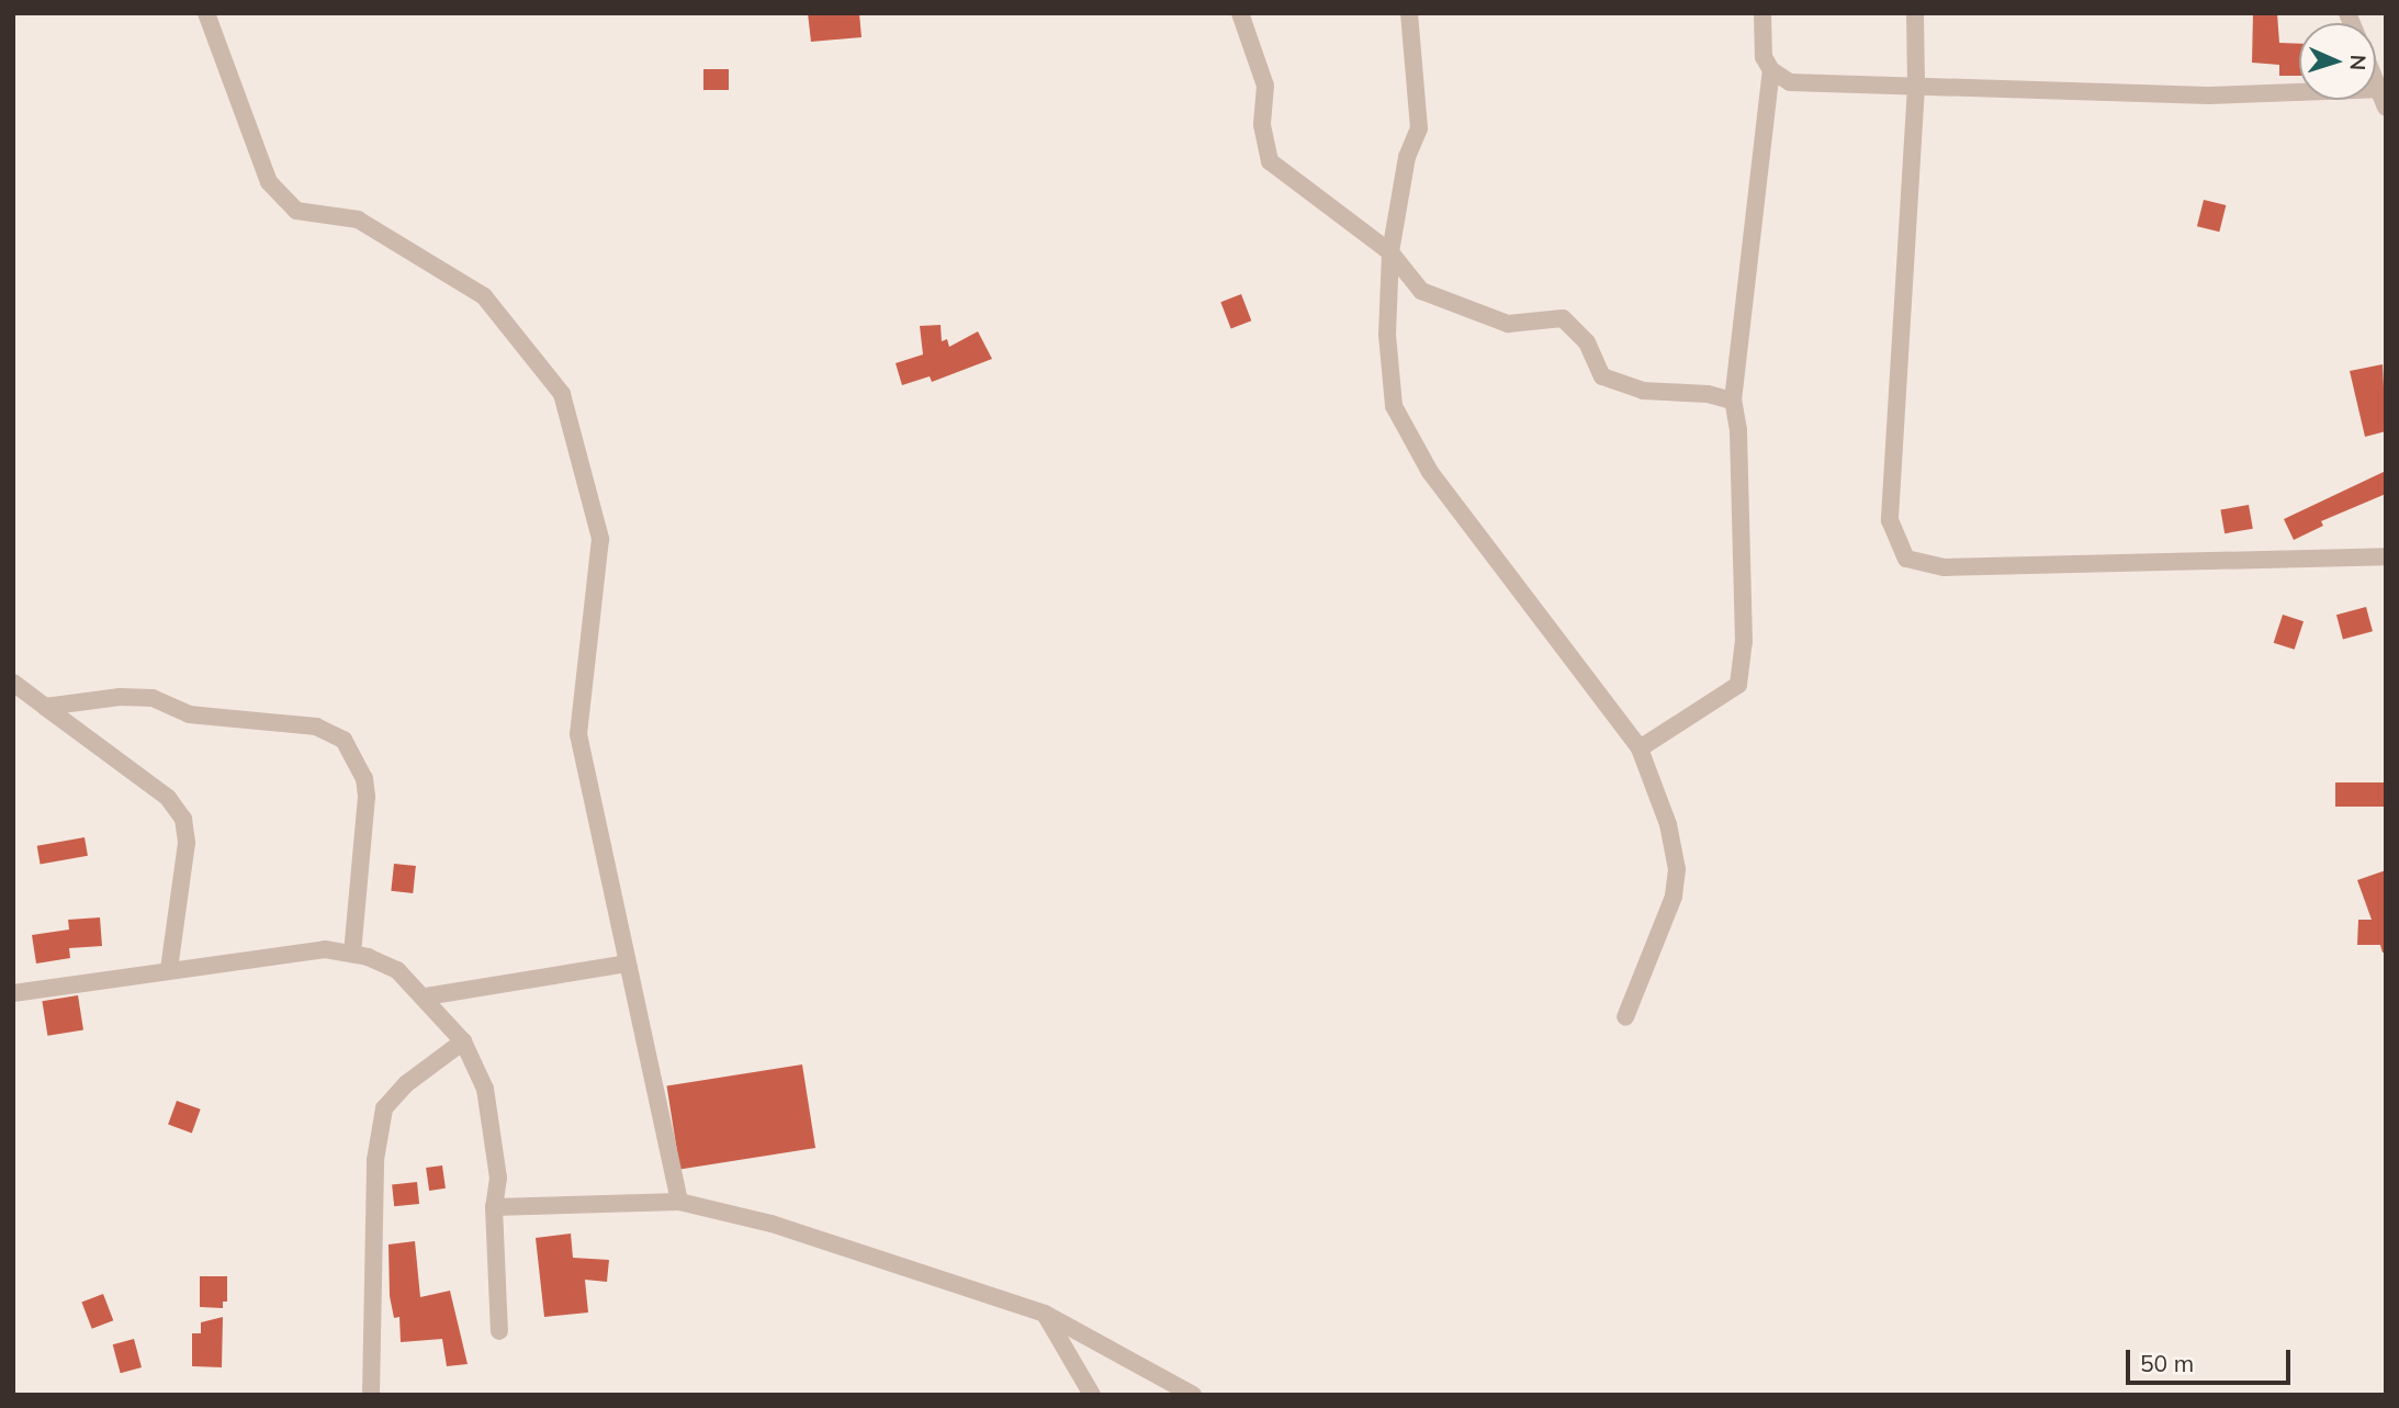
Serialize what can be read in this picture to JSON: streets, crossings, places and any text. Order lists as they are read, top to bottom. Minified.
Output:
{"scale_bar":"50 m","north":"right"}
